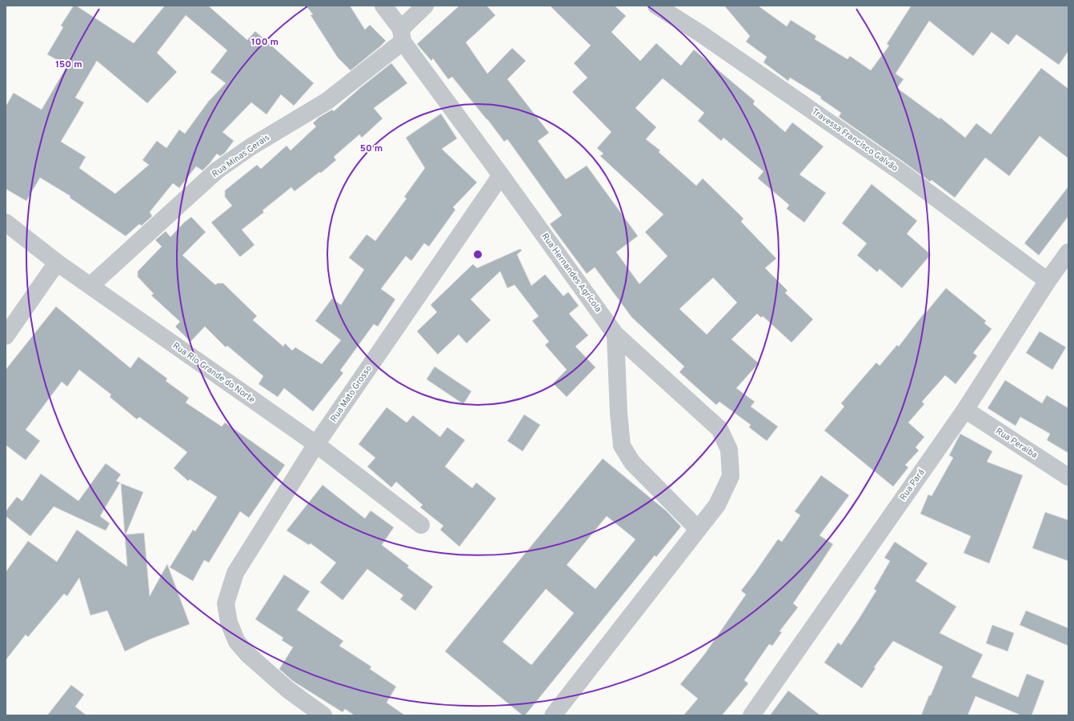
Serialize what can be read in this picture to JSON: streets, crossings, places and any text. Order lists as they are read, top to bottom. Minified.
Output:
{"streets":{"street":["Travessa Francisco Galvão","Rua Minas Gerais","Rua Hernandes Agrícola","Rua Rio Grande do Norte","Rua Mato Grosso","Rua Peraiba","Rua Pará"]},"crossings":[["Travessa Francisco Galvão","Rua Pará"],["Rua Minas Gerais","Rua Hernandes Agrícola"],["Rua Minas Gerais","Rua Rio Grande do Norte"],["Rua Hernandes Agrícola","Rua Mato Grosso"],["Rua Rio Grande do Norte","Rua Mato Grosso"],["Rua Peraiba","Rua Pará"]],"rings":["100 m","150 m","50 m"]}
